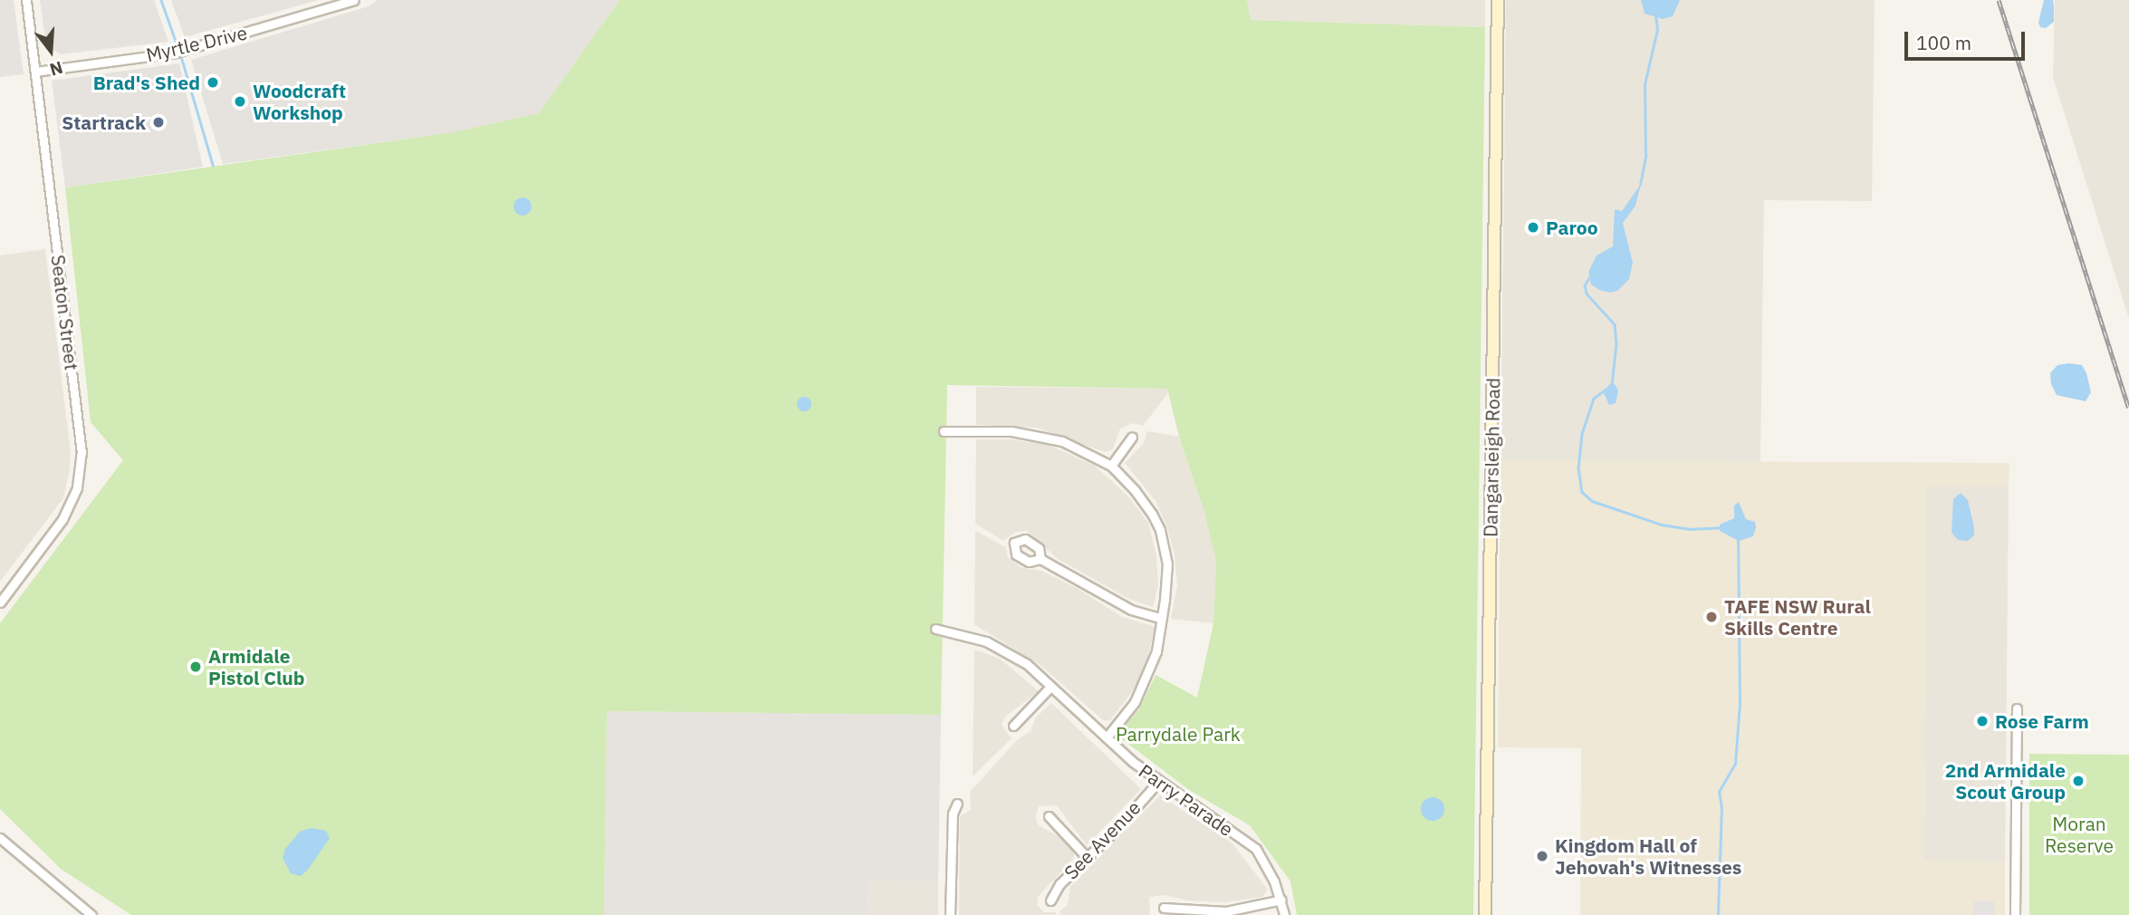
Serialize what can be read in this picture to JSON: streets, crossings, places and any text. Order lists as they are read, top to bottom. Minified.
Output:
{"streets":{"street":["Myrtle Drive","Seaton Street","Dangarsleigh Road","Parry Parade","See Avenue"]},"crossings":[["Myrtle Drive","Seaton Street"],["Parry Parade","See Avenue"]],"parks":["Parrydale Park","Moran Reserve"],"places":["Brad's Shed","Woodcraft Workshop","Startrack","Paroo","TAFE NSW Rural Skills Centre","Armidale Pistol Club","Rose Farm","2nd Armidale Scout Group","Kingdom Hall of Jehovah's Witnesses"],"scale_bar":"100 m","north":"bottom"}
